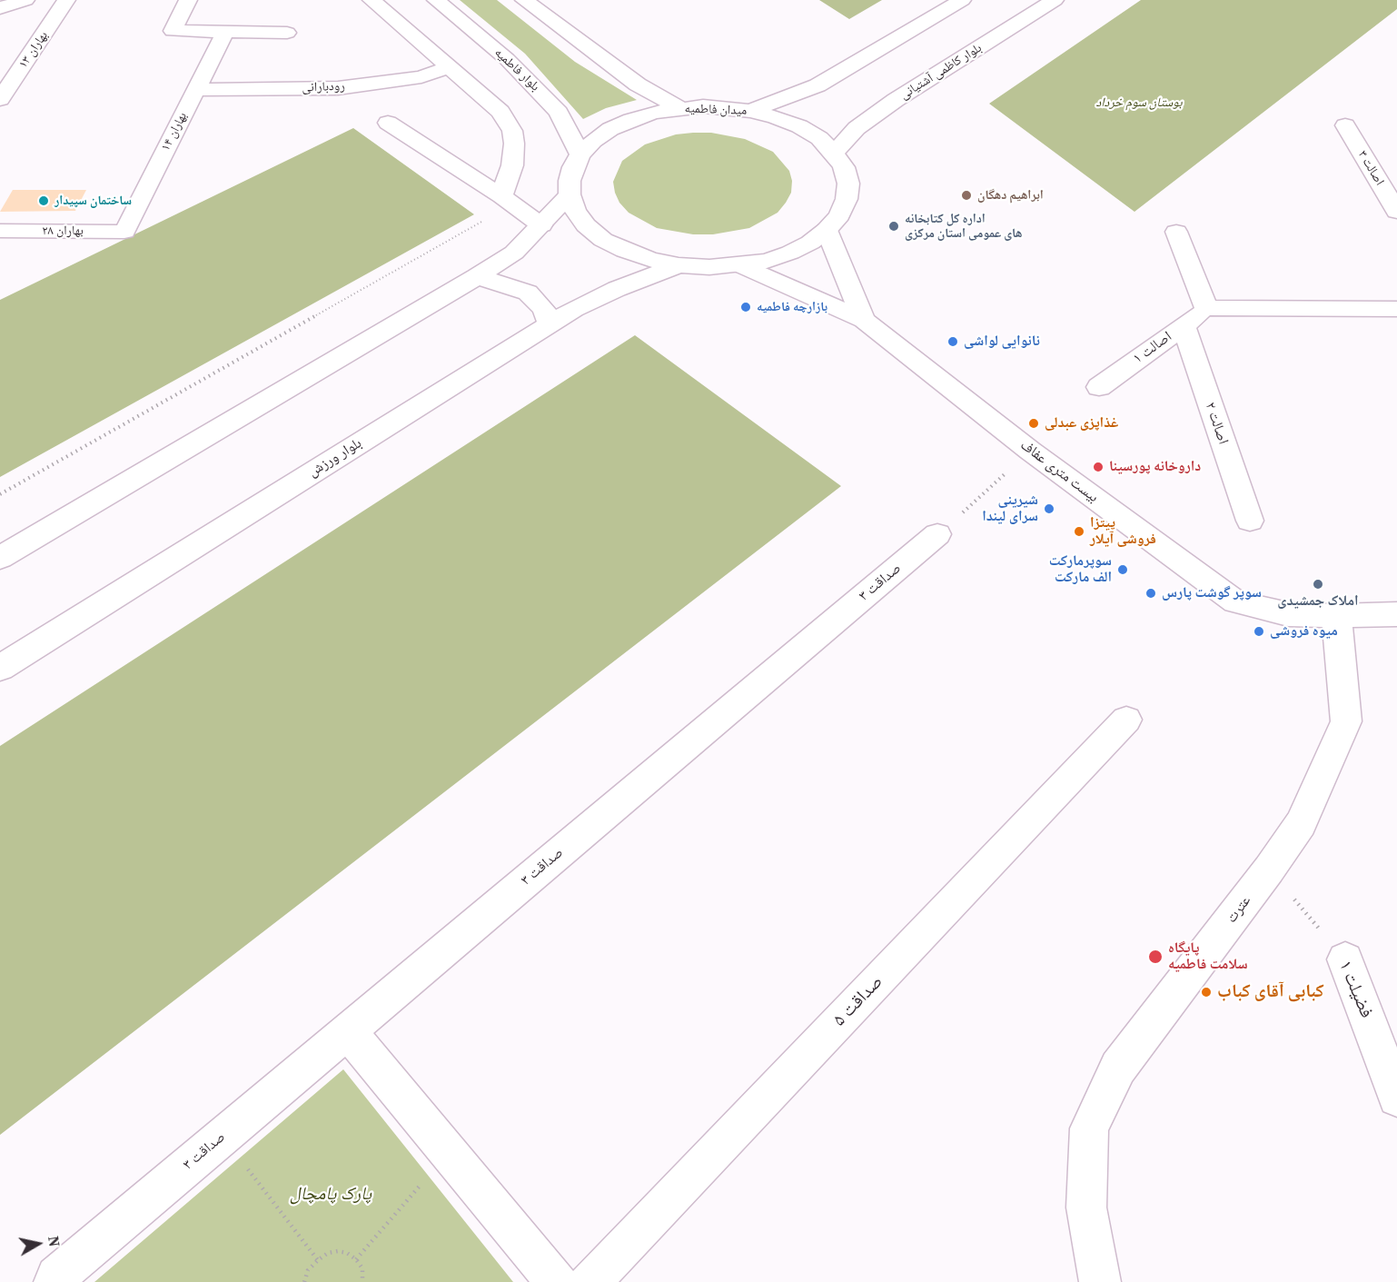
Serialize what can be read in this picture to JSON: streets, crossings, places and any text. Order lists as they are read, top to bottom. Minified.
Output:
{"streets":{"street":["بهاران ۱۳","بلوار فاطمیه","بلوار کاظمی آشتیانی","رودبارانی","میدان فاطمیه","بهاران ۱۴","اصالت ۳","بهاران ۲۸","اصالت ۱","اصالت ۲","بلوار ورزش","بیست متری عفاف","صداقت ۳","عترت","فضیلت ۱","صداقت ۵"]},"crossings":[["بلوار فاطمیه","میدان فاطمیه"],["بلوار کاظمی آشتیانی","میدان فاطمیه"],["رودبارانی","بهاران ۱۴"],["میدان فاطمیه","بلوار ورزش"],["میدان فاطمیه","بیست متری عفاف"],["بهاران ۱۴","بهاران ۲۸"],["اصالت ۱","اصالت ۲"],["بیست متری عفاف","عترت"],["عترت","فضیلت ۱"]],"parks":["بوستان سوم خرداد","پارک پامچال"],"places":["ابراهیم دهگان","ساختمان سپیدار","اداره کل کتابخانه های عمومی استان مرکزی","بازارچه فاطمیه","نانوایی لواشی","غذاپزی عبدلی","داروخانه پورسینا","شیرینی سرای لیندا","پیتزا فروشی آیلار","سوپرمارکت الف مارکت","املاک جمشیدی","سوپر گوشت پارس","میوه فروشی","پایگاه سلامت فاطمیه","کبابی آقای کباب"],"north":"right"}
